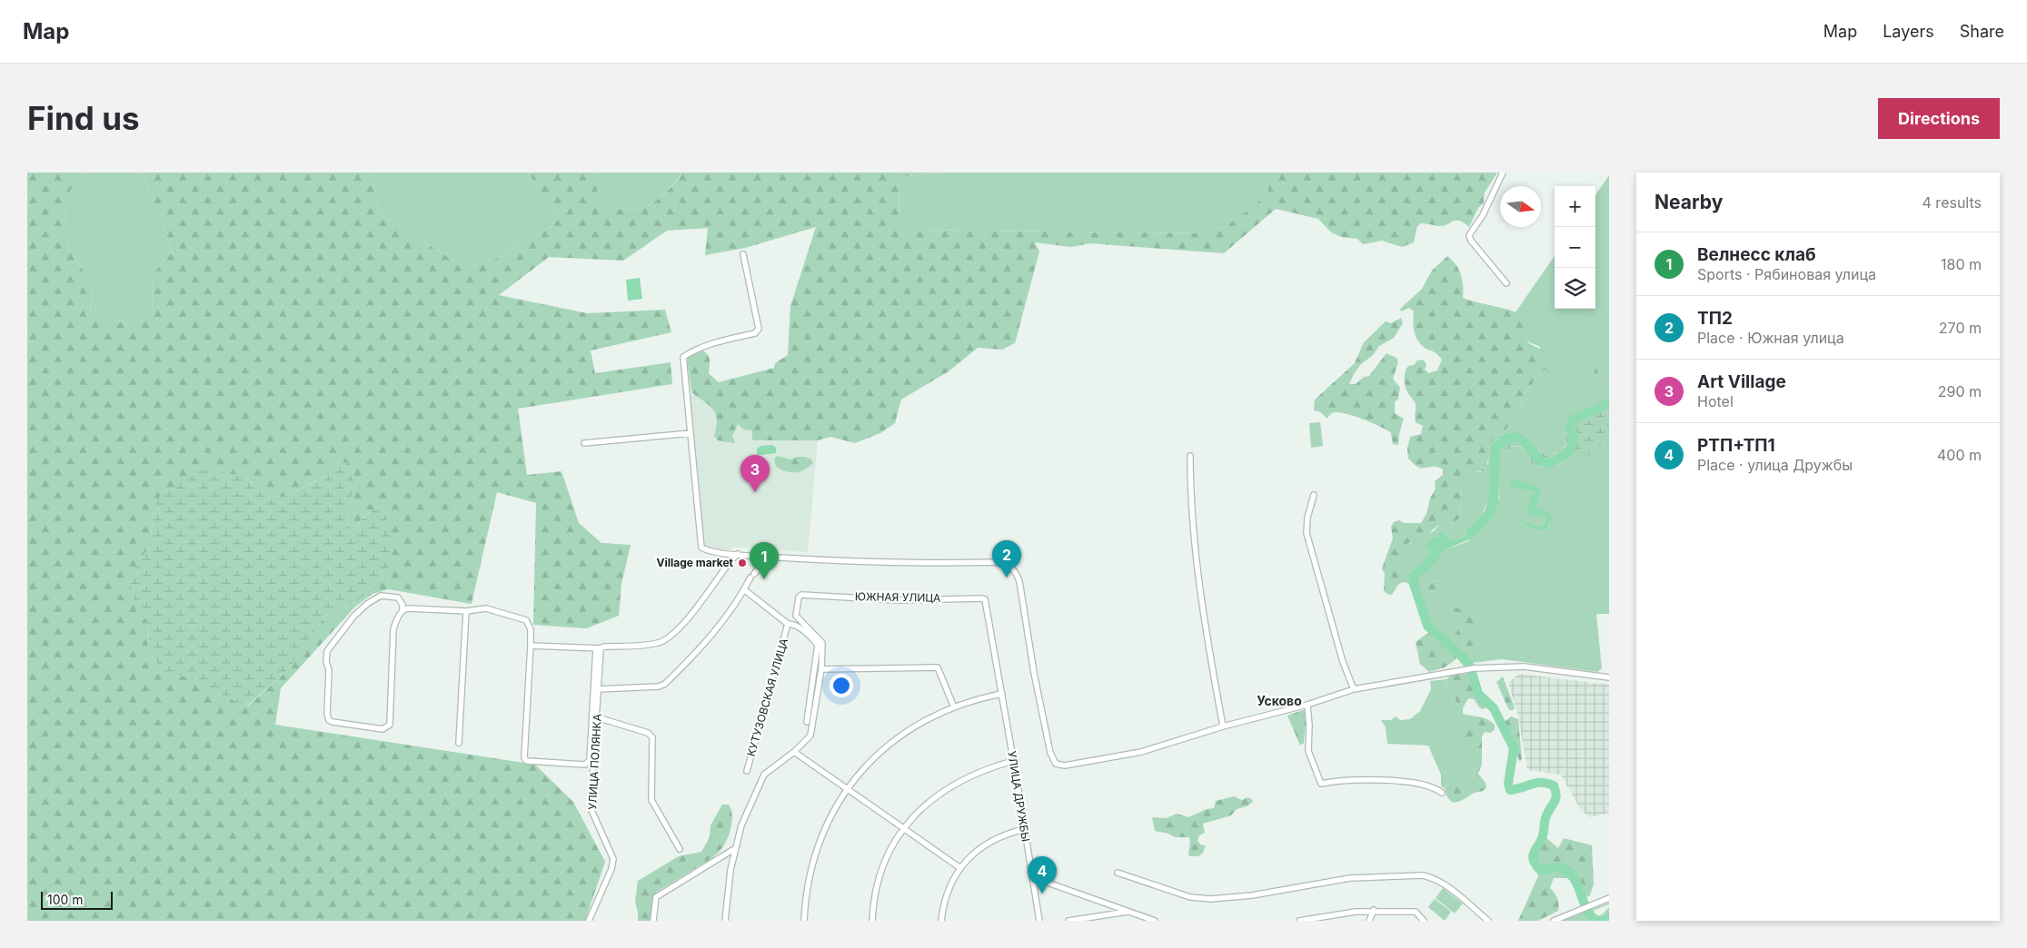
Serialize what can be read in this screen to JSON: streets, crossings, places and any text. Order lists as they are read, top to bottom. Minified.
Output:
{"streets":{"street":["ЮЖНАЯ УЛИЦА","КУТУЗОВСКАЯ УЛИЦА","УЛИЦА ПОЛЯНКА","УЛИЦА ДРУЖБЫ"]},"crossings":[["ЮЖНАЯ УЛИЦА","УЛИЦА ДРУЖБЫ"]],"districts":["Усково"],"places":["Village market"],"scale_bar":"100 m","north":"right","page":{"header":"Map","nav":["Map","Layers","Share"],"buttons":"Directions","title":"Find us","heading":["Nearby","4 results"],"map_buttons":["+","−"],"list":[{"mark":"1","name":"Велнесс клаб","note":"Sports · Рябиновая улица","value":"180 m"},{"mark":"2","name":"ТП2","note":"Place · Южная улица","value":"270 m"},{"mark":"3","name":"Art Village","note":"Hotel","value":"290 m"},{"mark":"4","name":"РТП+ТП1","note":"Place · улица Дружбы","value":"400 m"}],"pins":["3","2","1","4"],"scale":"100 m"}}
